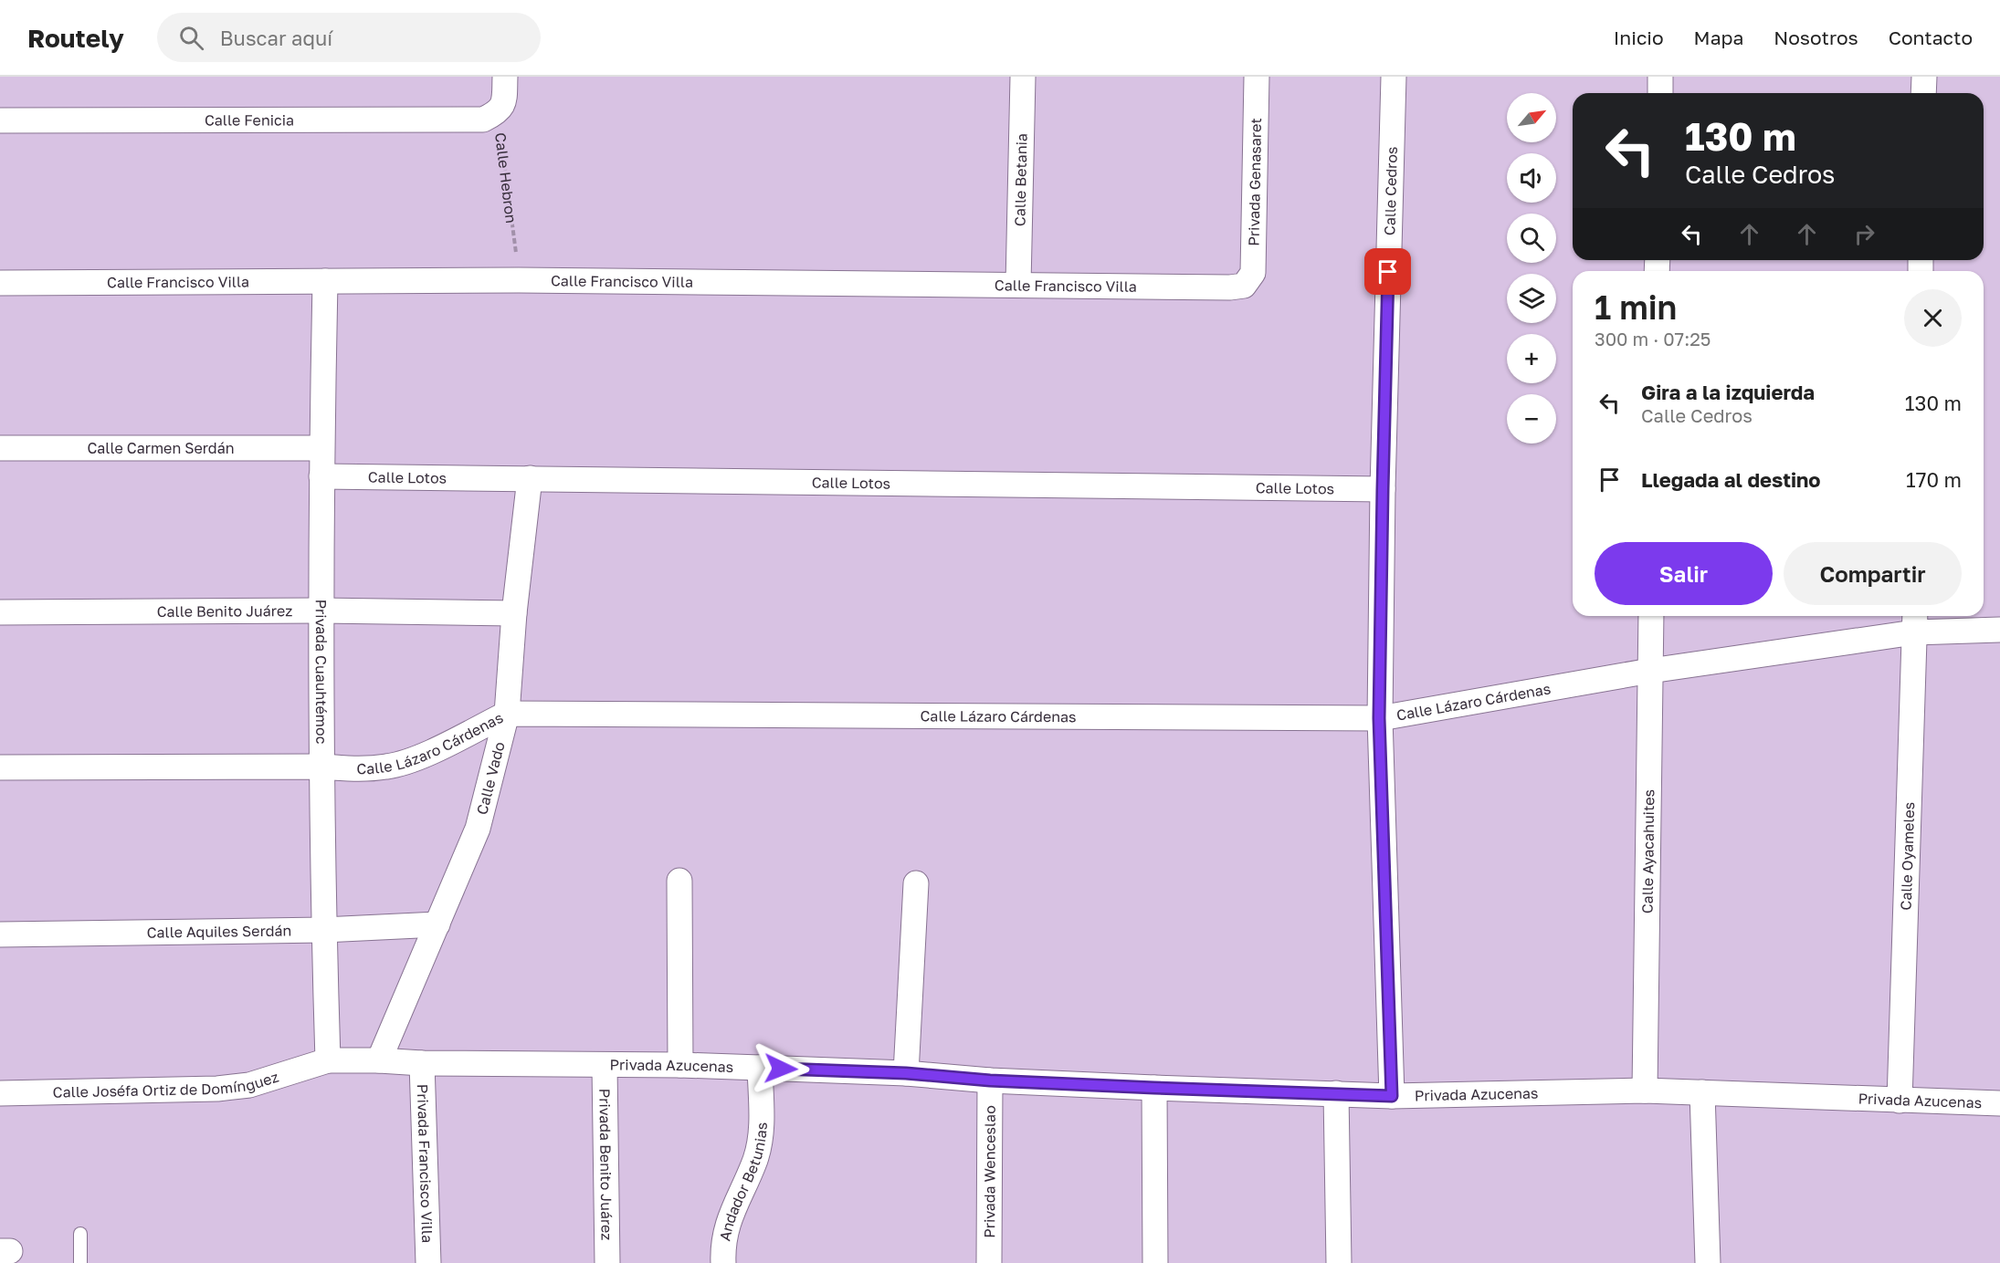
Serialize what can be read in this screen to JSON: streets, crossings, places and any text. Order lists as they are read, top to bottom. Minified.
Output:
{"streets":{"street":["Calle Fenicia","Calle Hebron","Calle Betania","Privada Genasaret","Calle Cedros","Calle Francisco Villa","Calle Carmen Serdán","Calle Lotos","Calle Benito Juárez","Privada Cuauhtémoc","Calle Lázaro Cárdenas","Calle Vado","Calle Ayacahuites","Calle Oyameles","Calle Aquiles Serdán","Privada Azucenas","Calle Joséfa Ortiz de Domínguez","Privada Francisco Villa","Privada Benito Juárez","Privada Wenceslao","Andador Betunias"]},"crossings":[["Calle Fenicia","Calle Hebron"],["Calle Hebron","Calle Francisco Villa"],["Calle Betania","Calle Francisco Villa"],["Privada Genasaret","Calle Francisco Villa"],["Calle Cedros","Calle Lotos"],["Calle Cedros","Calle Lázaro Cárdenas"],["Calle Cedros","Privada Azucenas"],["Calle Francisco Villa","Privada Cuauhtémoc"],["Calle Carmen Serdán","Privada Cuauhtémoc"],["Calle Lotos","Privada Cuauhtémoc"],["Calle Lotos","Calle Vado"],["Calle Benito Juárez","Privada Cuauhtémoc"],["Calle Benito Juárez","Calle Vado"],["Privada Cuauhtémoc","Calle Lázaro Cárdenas"],["Privada Cuauhtémoc","Calle Aquiles Serdán"],["Privada Cuauhtémoc","Privada Azucenas"],["Privada Cuauhtémoc","Calle Joséfa Ortiz de Domínguez"],["Calle Lázaro Cárdenas","Calle Vado"],["Calle Lázaro Cárdenas","Calle Ayacahuites"],["Calle Lázaro Cárdenas","Calle Oyameles"],["Calle Vado","Calle Aquiles Serdán"],["Calle Vado","Privada Azucenas"],["Calle Ayacahuites","Privada Azucenas"],["Calle Oyameles","Privada Azucenas"],["Privada Azucenas","Calle Joséfa Ortiz de Domínguez"],["Privada Azucenas","Privada Francisco Villa"],["Privada Azucenas","Privada Benito Juárez"],["Privada Azucenas","Privada Wenceslao"],["Privada Azucenas","Andador Betunias"]],"north":"top right","page":{"header":"Routely","search":"Buscar aquí","nav":["Inicio","Mapa","Nosotros","Contacto"],"map_buttons":["+","−"],"turn":["130 m","Calle Cedros"],"heading":["1 min","300 m · 07:25"],"list":[{"name":"Gira a la izquierda","note":"Calle Cedros","value":"130 m"},{"name":"Llegada al destino","value":"170 m"}],"buttons":["Salir","Compartir"]}}
